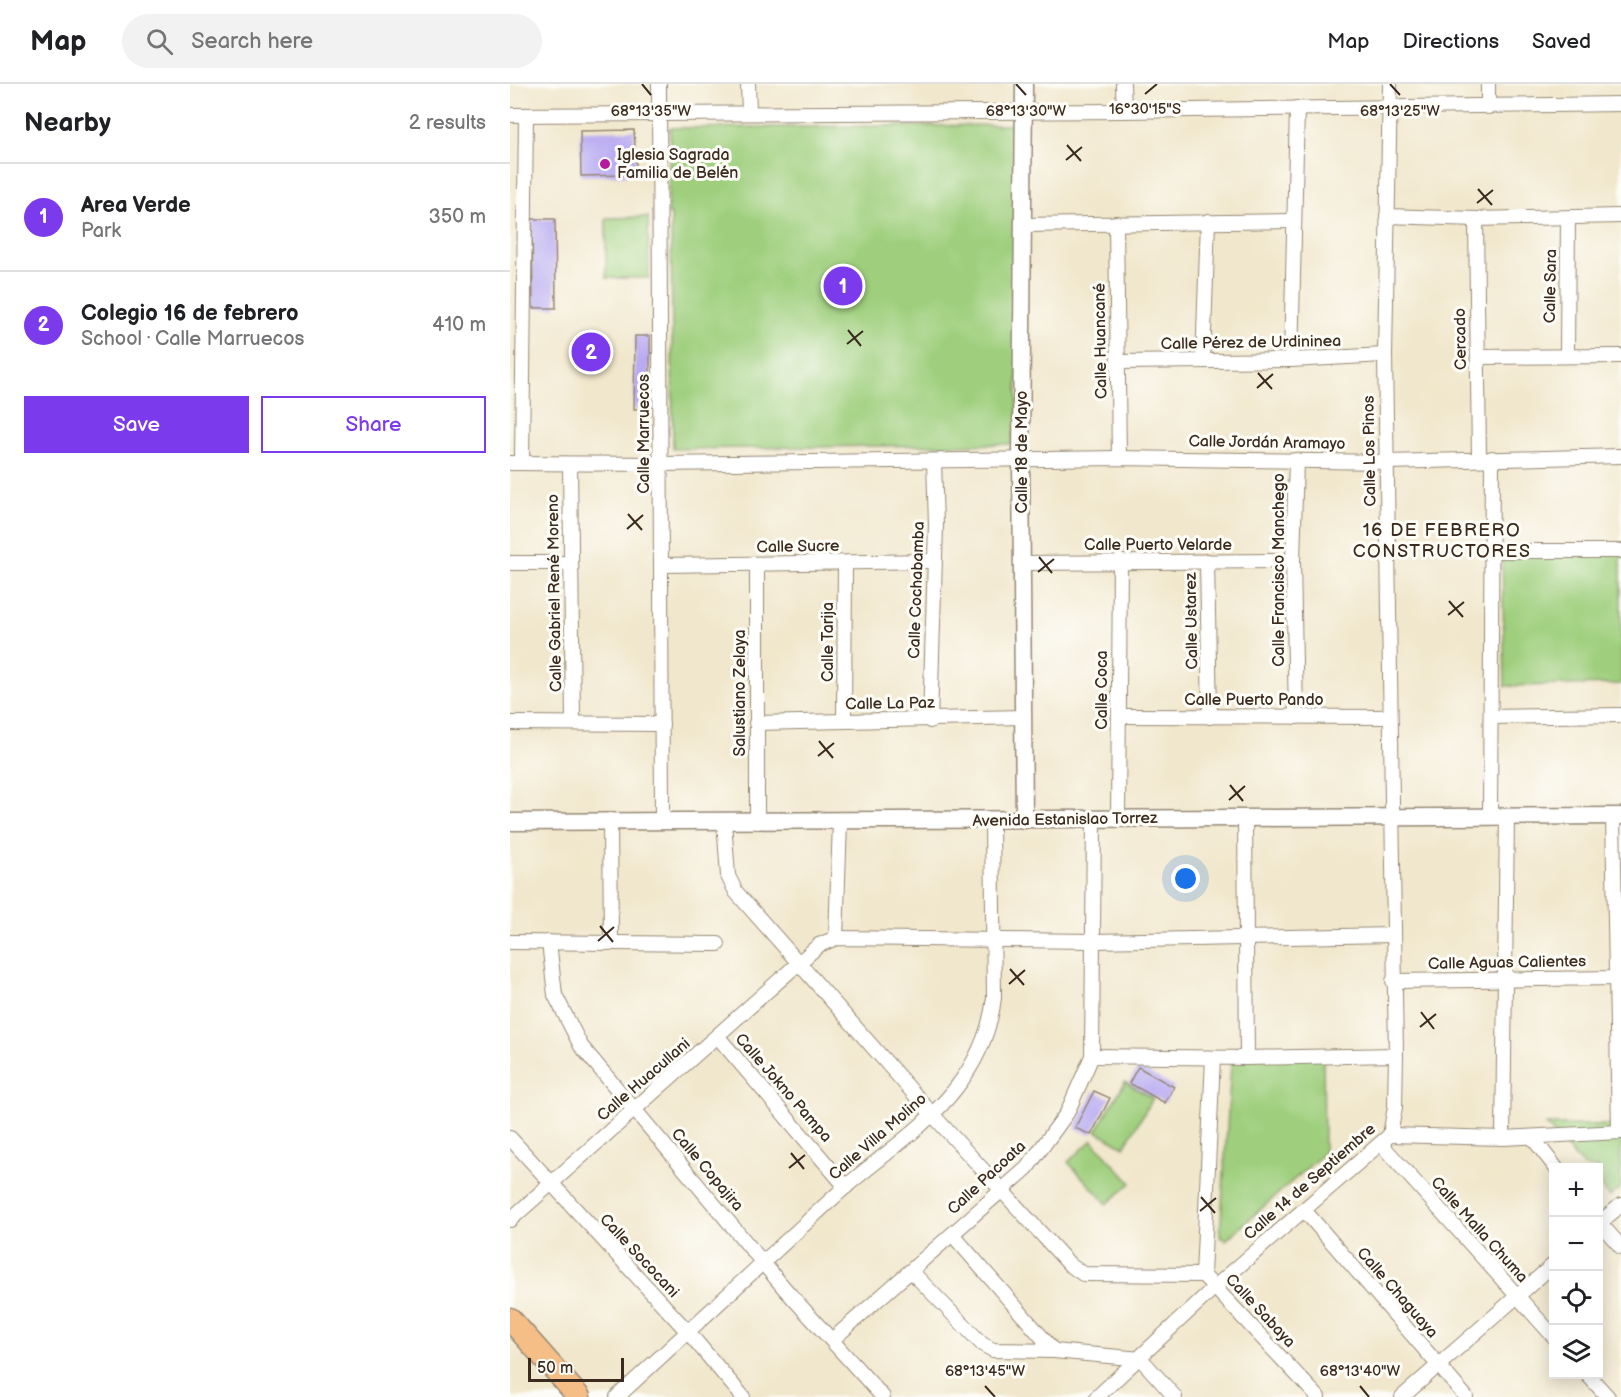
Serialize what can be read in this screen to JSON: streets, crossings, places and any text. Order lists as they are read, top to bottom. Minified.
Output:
{"streets":{"street":["Calle Sara","Cercado","Calle Huancané","Calle Pérez de Urdininea","Calle Marruecos","Calle Jordán Aramayo","Calle Los Pinos","Calle 18 de Mayo","Calle Puerto Velarde","Calle Sucre","Calle Francisco Manchego","Calle Cochabamba","Calle Gabriel René Moreno","Calle Ustarez","Calle Tarija","Calle Coca","Salustiano Zelaya","Calle Puerto Pando","Calle La Paz","Avenida Estanislao Torrez","Calle Aguas Calientes","Calle Huacullani","Calle Jokno Pampa","Calle Villa Molino","Calle Copajira","Calle Pacoata","Calle 14 de Septiembre","Calle Malla Chuma","Calle Sococani","Calle Chaguaya","Calle Sabaya"]},"crossings":[["Cercado","Calle Jordán Aramayo"],["Cercado","Avenida Estanislao Torrez"],["Calle Huancané","Calle Pérez de Urdininea"],["Calle Huancané","Calle Jordán Aramayo"],["Calle Pérez de Urdininea","Calle Los Pinos"],["Calle Marruecos","Calle Jordán Aramayo"],["Calle Marruecos","Calle Sucre"],["Calle Marruecos","Avenida Estanislao Torrez"],["Calle Jordán Aramayo","Calle Los Pinos"],["Calle Jordán Aramayo","Calle 18 de Mayo"],["Calle Jordán Aramayo","Calle Francisco Manchego"],["Calle Jordán Aramayo","Calle Cochabamba"],["Calle Jordán Aramayo","Calle Gabriel René Moreno"],["Calle Los Pinos","Calle Puerto Pando"],["Calle Los Pinos","Avenida Estanislao Torrez"],["Calle Los Pinos","Calle 14 de Septiembre"],["Calle 18 de Mayo","Calle Puerto Velarde"],["Calle 18 de Mayo","Calle La Paz"],["Calle 18 de Mayo","Avenida Estanislao Torrez"],["Calle Puerto Velarde","Calle Francisco Manchego"],["Calle Puerto Velarde","Calle Ustarez"],["Calle Puerto Velarde","Calle Coca"],["Calle Sucre","Calle Cochabamba"],["Calle Sucre","Calle Tarija"],["Calle Sucre","Salustiano Zelaya"],["Calle Francisco Manchego","Calle Puerto Pando"],["Calle Cochabamba","Calle La Paz"],["Calle Ustarez","Calle Puerto Pando"],["Calle Tarija","Calle La Paz"],["Calle Coca","Calle Puerto Pando"],["Calle Coca","Avenida Estanislao Torrez"],["Salustiano Zelaya","Calle La Paz"],["Salustiano Zelaya","Avenida Estanislao Torrez"],["Avenida Estanislao Torrez","Calle Villa Molino"],["Avenida Estanislao Torrez","Calle Pacoata"],["Avenida Estanislao Torrez","Calle 14 de Septiembre"],["Calle Aguas Calientes","Calle 14 de Septiembre"],["Calle Huacullani","Calle Jokno Pampa"],["Calle Huacullani","Calle Copajira"],["Calle Huacullani","Calle Sococani"],["Calle Jokno Pampa","Calle Villa Molino"],["Calle Villa Molino","Calle Copajira"],["Calle Villa Molino","Calle Sococani"],["Calle Copajira","Calle Pacoata"],["Calle 14 de Septiembre","Calle Malla Chuma"],["Calle 14 de Septiembre","Calle Chaguaya"],["Calle 14 de Septiembre","Calle Sabaya"]],"districts":["16 DE FEBRERO CONSTRUCTORES"],"places":["Iglesia Sagrada Familia de Belén"],"scale_bar":"50 m","page":{"header":"Map","search":"Search here","nav":["Map","Directions","Saved"],"heading":["Nearby","2 results"],"list":[{"mark":"1","name":"Area Verde","note":"Park","value":"350 m"},{"mark":"2","name":"Colegio 16 de febrero","note":"School · Calle Marruecos","value":"410 m"}],"pins":["1","2"],"buttons":["Save","Share"],"map_buttons":["+","−"],"scale":"50 m"},"coordinates":["16°30'15\"S","68°13'35\"W","68°13'30\"W","68°13'25\"W","68°13'45\"W","68°13'40\"W"]}
